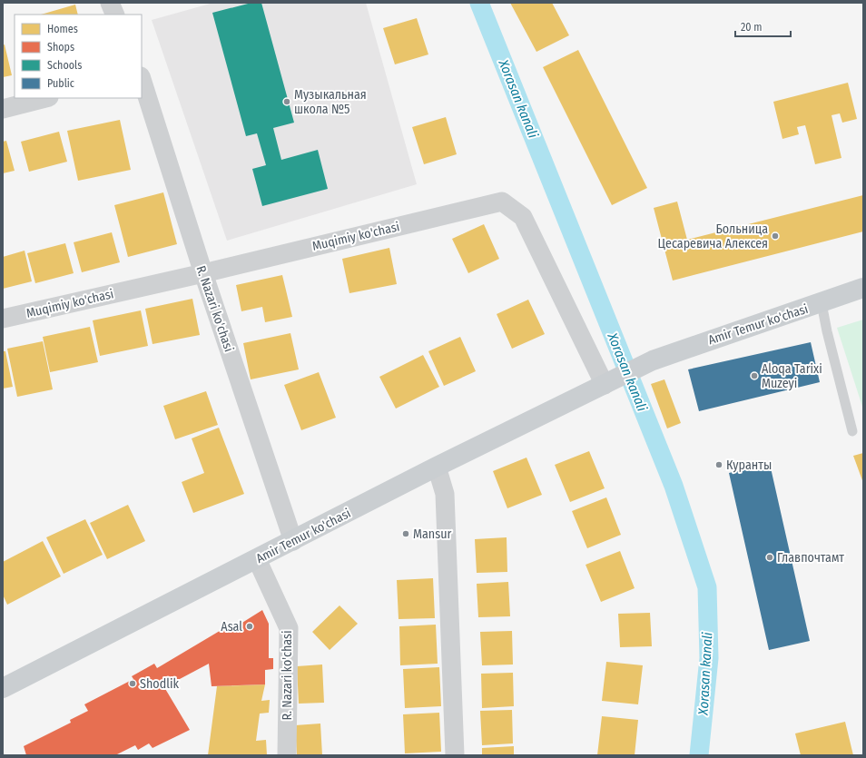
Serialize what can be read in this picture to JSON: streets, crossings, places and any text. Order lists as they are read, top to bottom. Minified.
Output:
{"streets":{"main road":["Amir Temur ko'chasi"],"street":["Muqimiy ko'chasi","R. Nazari ko'chasi"]},"crossings":[["Muqimiy ko'chasi","R. Nazari ko'chasi"],["Muqimiy ko'chasi","Amir Temur ko'chasi"],["R. Nazari ko'chasi","Amir Temur ko'chasi"]],"water":["Xorasan kanali"],"places":["Музыкальная школа №5","Больница Цесаревича Алексея","Aloqa Tarixi Muzeyi","Куранты","Mansur","Главпочтамт","Asal","Shodlik"],"legend":["Homes","Shops","Schools","Public"],"scale_bar":"20 m"}
